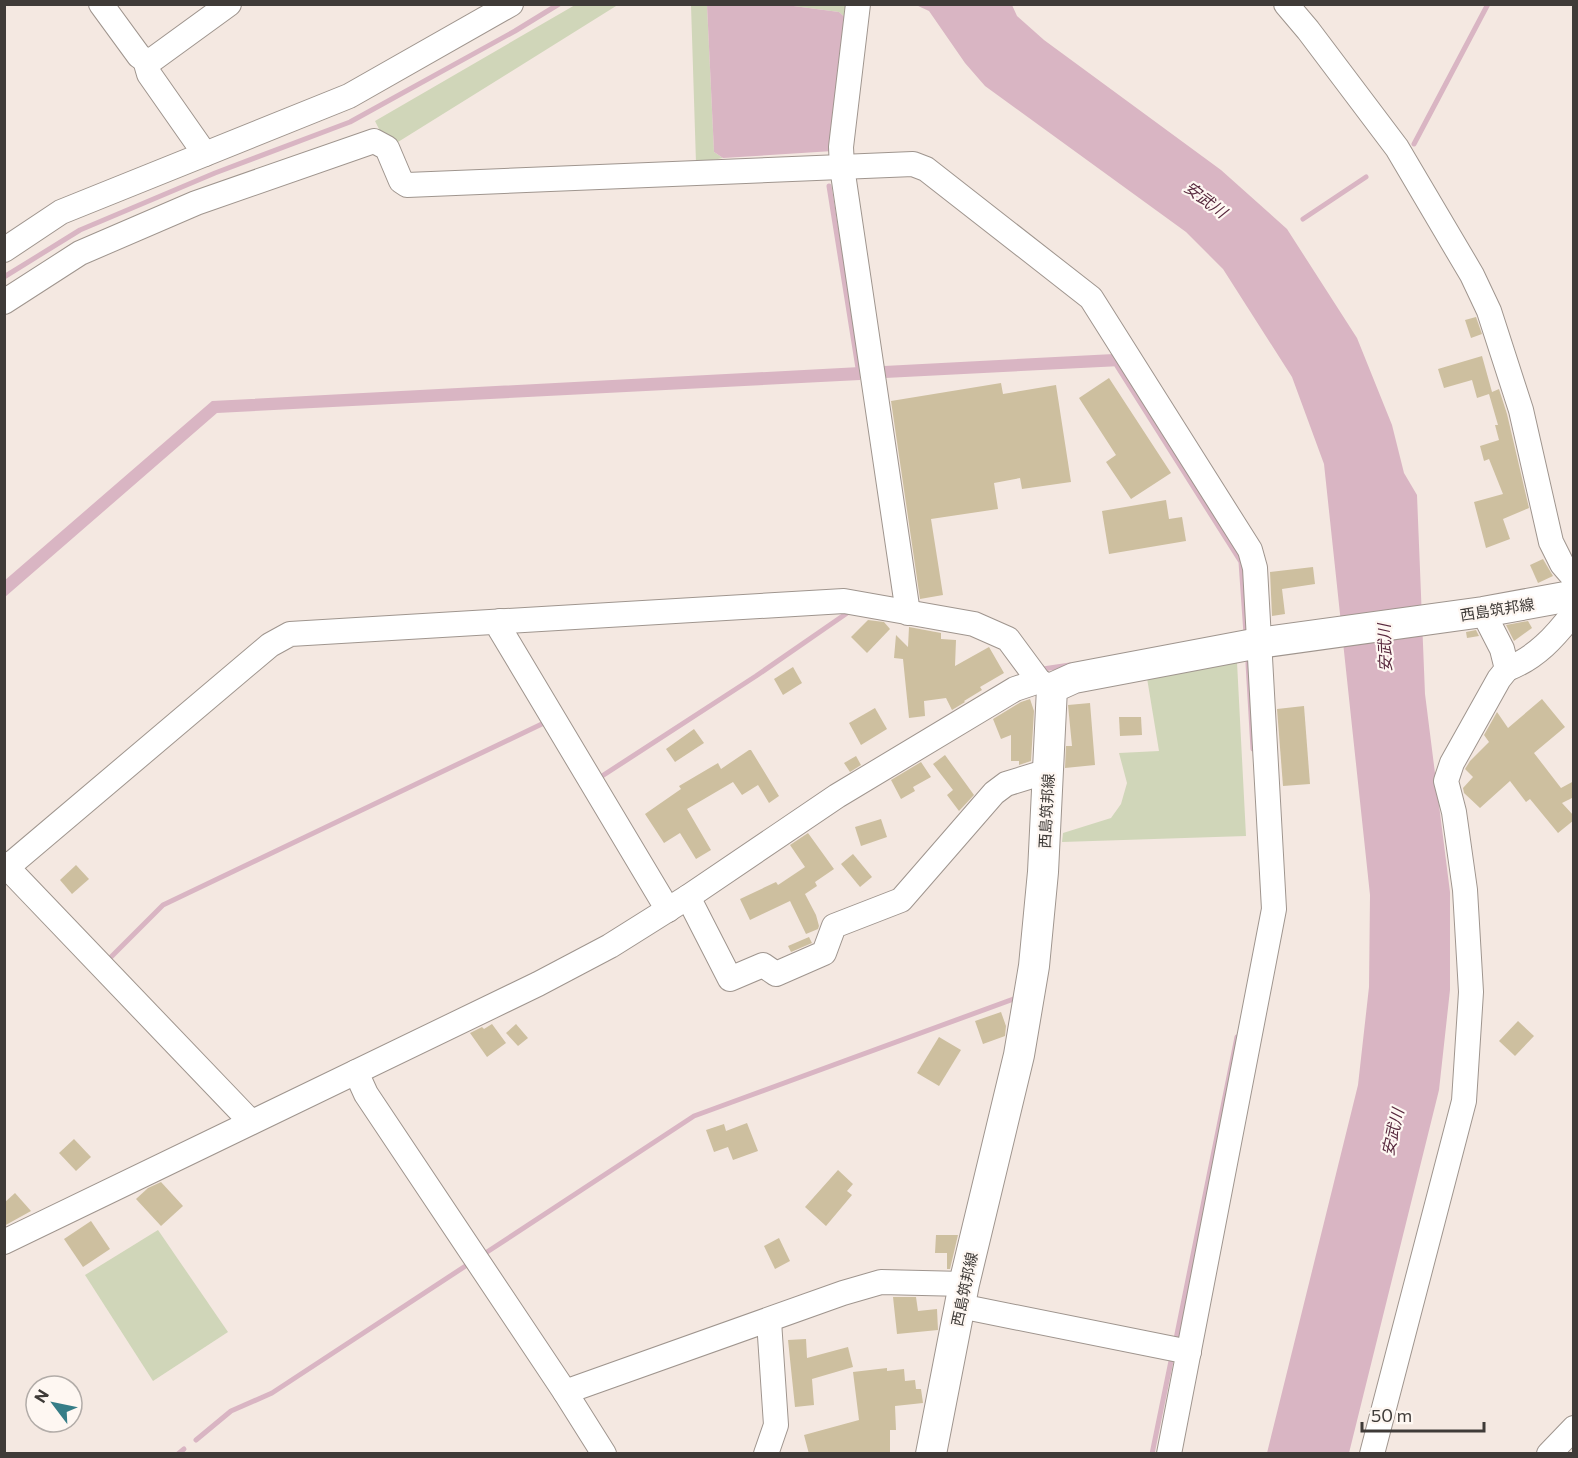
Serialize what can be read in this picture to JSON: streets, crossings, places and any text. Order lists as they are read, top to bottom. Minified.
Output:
{"streets":{"main road":["西島筑邦線"]},"water":["安武川"],"scale_bar":"50 m","north":"top left"}
